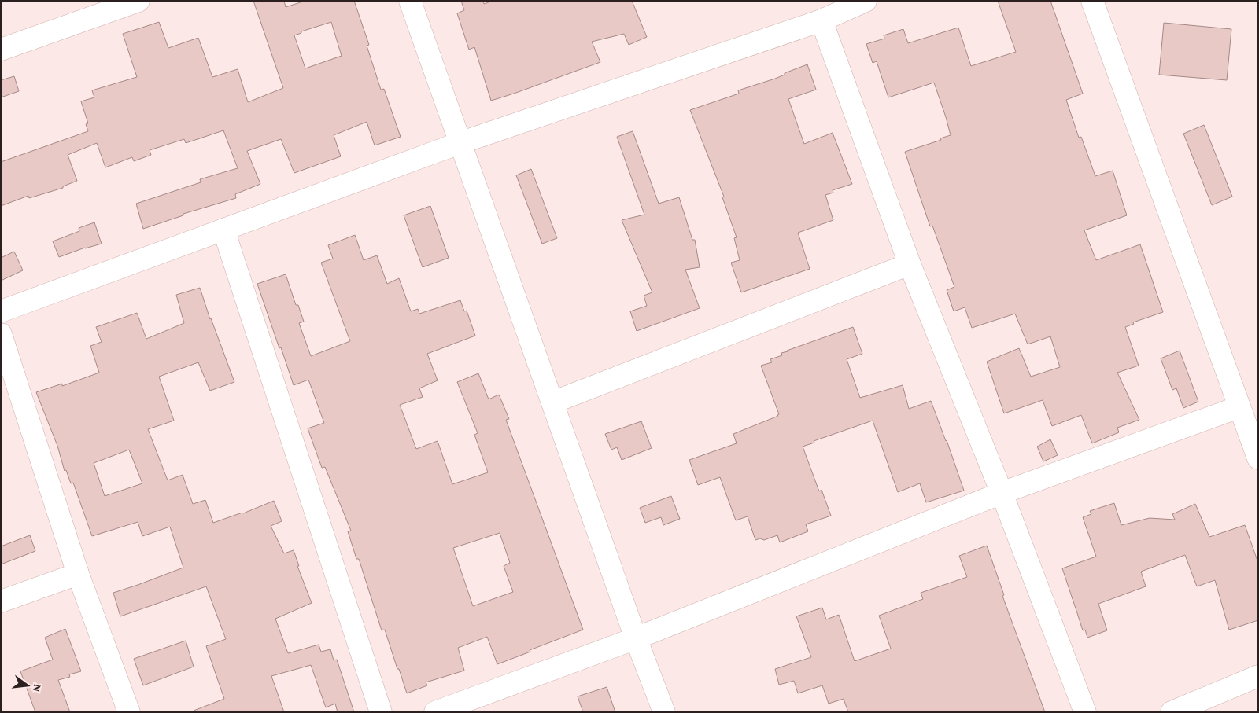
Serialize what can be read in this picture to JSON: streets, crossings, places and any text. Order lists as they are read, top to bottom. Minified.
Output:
{"north":"right"}
